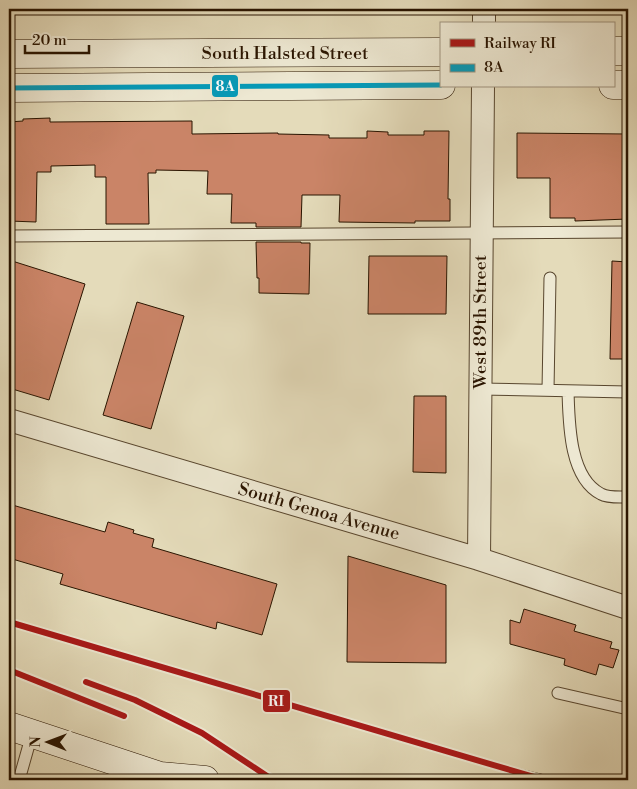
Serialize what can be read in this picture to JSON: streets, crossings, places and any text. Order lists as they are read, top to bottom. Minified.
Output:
{"streets":{"main road":["South Halsted Street"],"street":["West 89th Street","South Genoa Avenue"]},"crossings":[["West 89th Street","South Genoa Avenue"]],"lines":["transit line 8A","rail line RI"],"legend":["Railway RI","8A"],"scale_bar":"20 m","north":"left"}
